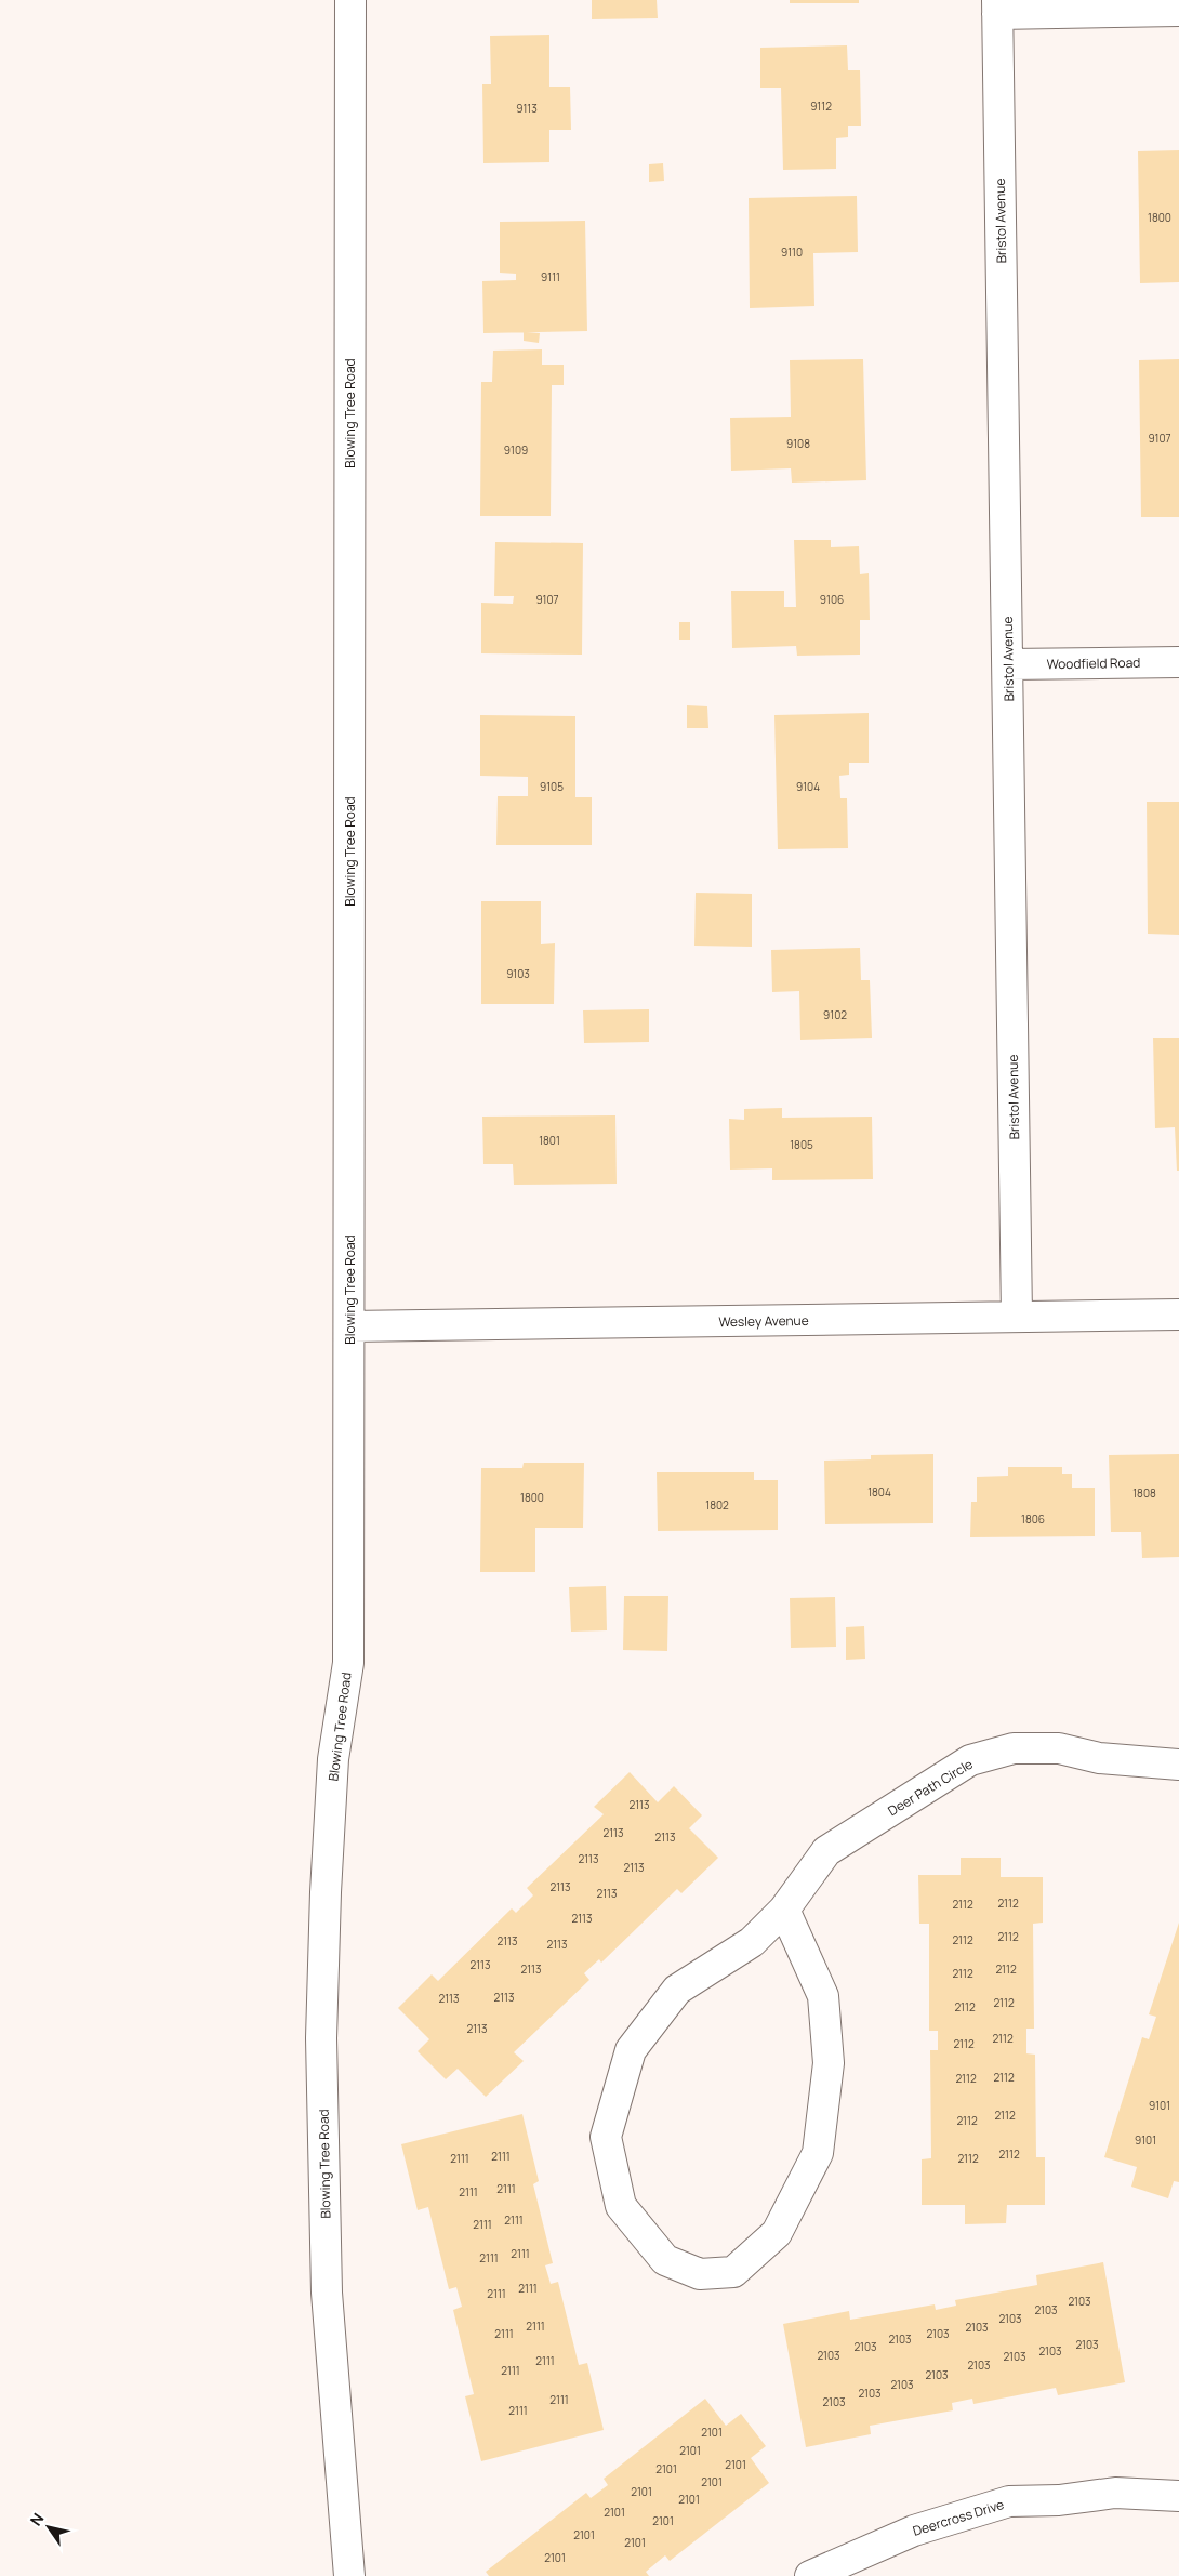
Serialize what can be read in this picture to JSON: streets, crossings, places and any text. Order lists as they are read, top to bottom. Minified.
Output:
{"streets":{"street":["Bristol Avenue","Blowing Tree Road","Woodfield Road","Wesley Avenue","Deer Path Circle","Deercross Drive"]},"crossings":[["Bristol Avenue","Woodfield Road"],["Bristol Avenue","Wesley Avenue"],["Blowing Tree Road","Wesley Avenue"]],"house_numbers":["9112","9113","1800","9110","9111","9107","9108","9109","9107","9106","9105","9104","9103","9102","1801","1805","1804","1808","1800","1802","1806","2113","2113","2113","2113","2113","2113","2113","2112","2112","2113","2112","2112","2113","2113","2113","2113","2112","2112","2113","2113","2112","2112","2113","2112","2112","2112","2112","9101","2112","2112","9101","2112","2111","2111","2112","2111","2111","2111","2111","2111","2111","2111","2111","2103","2103","2103","2111","2103","2111","2103","2103","2103","2103","2103","2103","2103","2111","2103","2111","2103","2103","2103","2111","2103","2111","2101","2101","2101","2101","2101","2101","2101","2101","2101","2101","2101","2101"],"north":"top left"}
